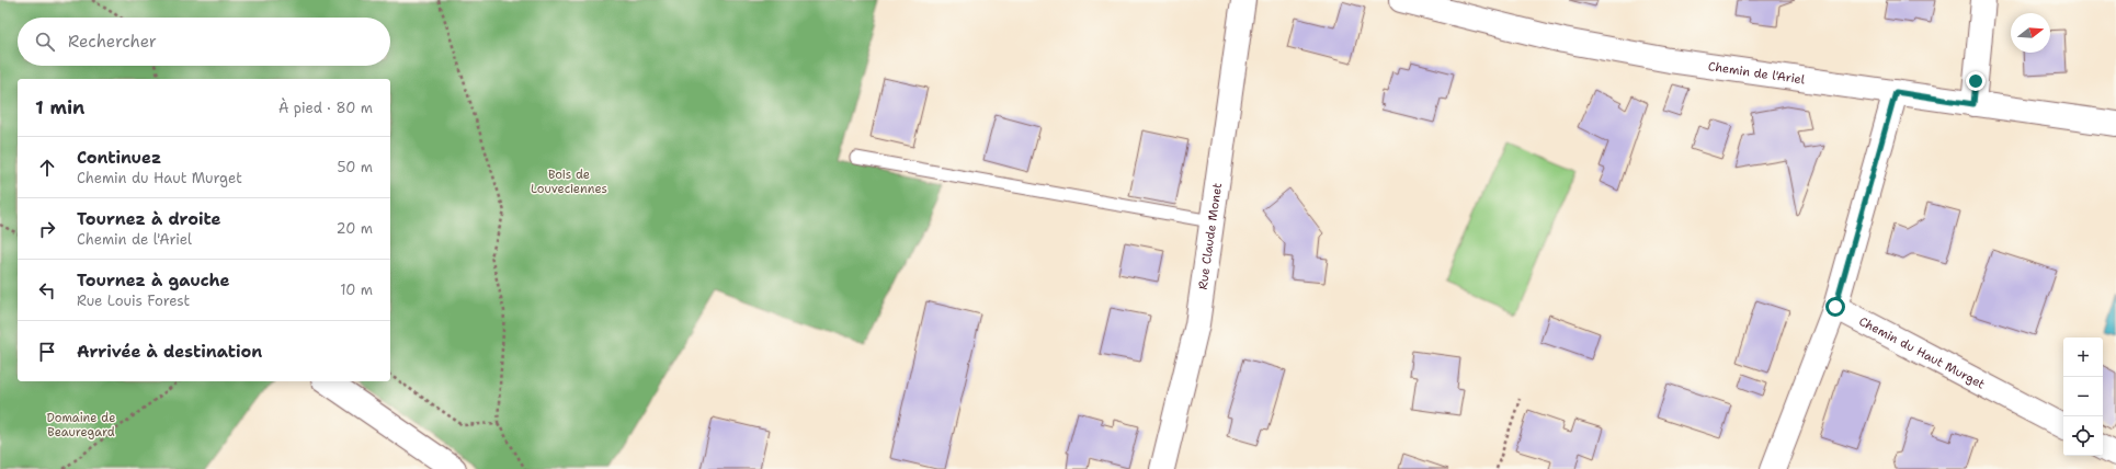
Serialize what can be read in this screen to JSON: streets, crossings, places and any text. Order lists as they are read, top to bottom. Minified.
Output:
{"streets":{"street":["Chemin de l'Ariel","Rue Claude Monet","Chemin du Haut Murget"]},"parks":["Bois de Louveciennes","Domaine de Beauregard"],"north":"right","page":{"search":"Rechercher","heading":["1 min","À pied · 80 m"],"list":[["Continuez","Chemin du Haut Murget","50 m"],["Tournez à droite","Chemin de l'Ariel","20 m"],["Tournez à gauche","Rue Louis Forest","10 m"],"Arrivée à destination"],"map_buttons":["+","−"]}}
